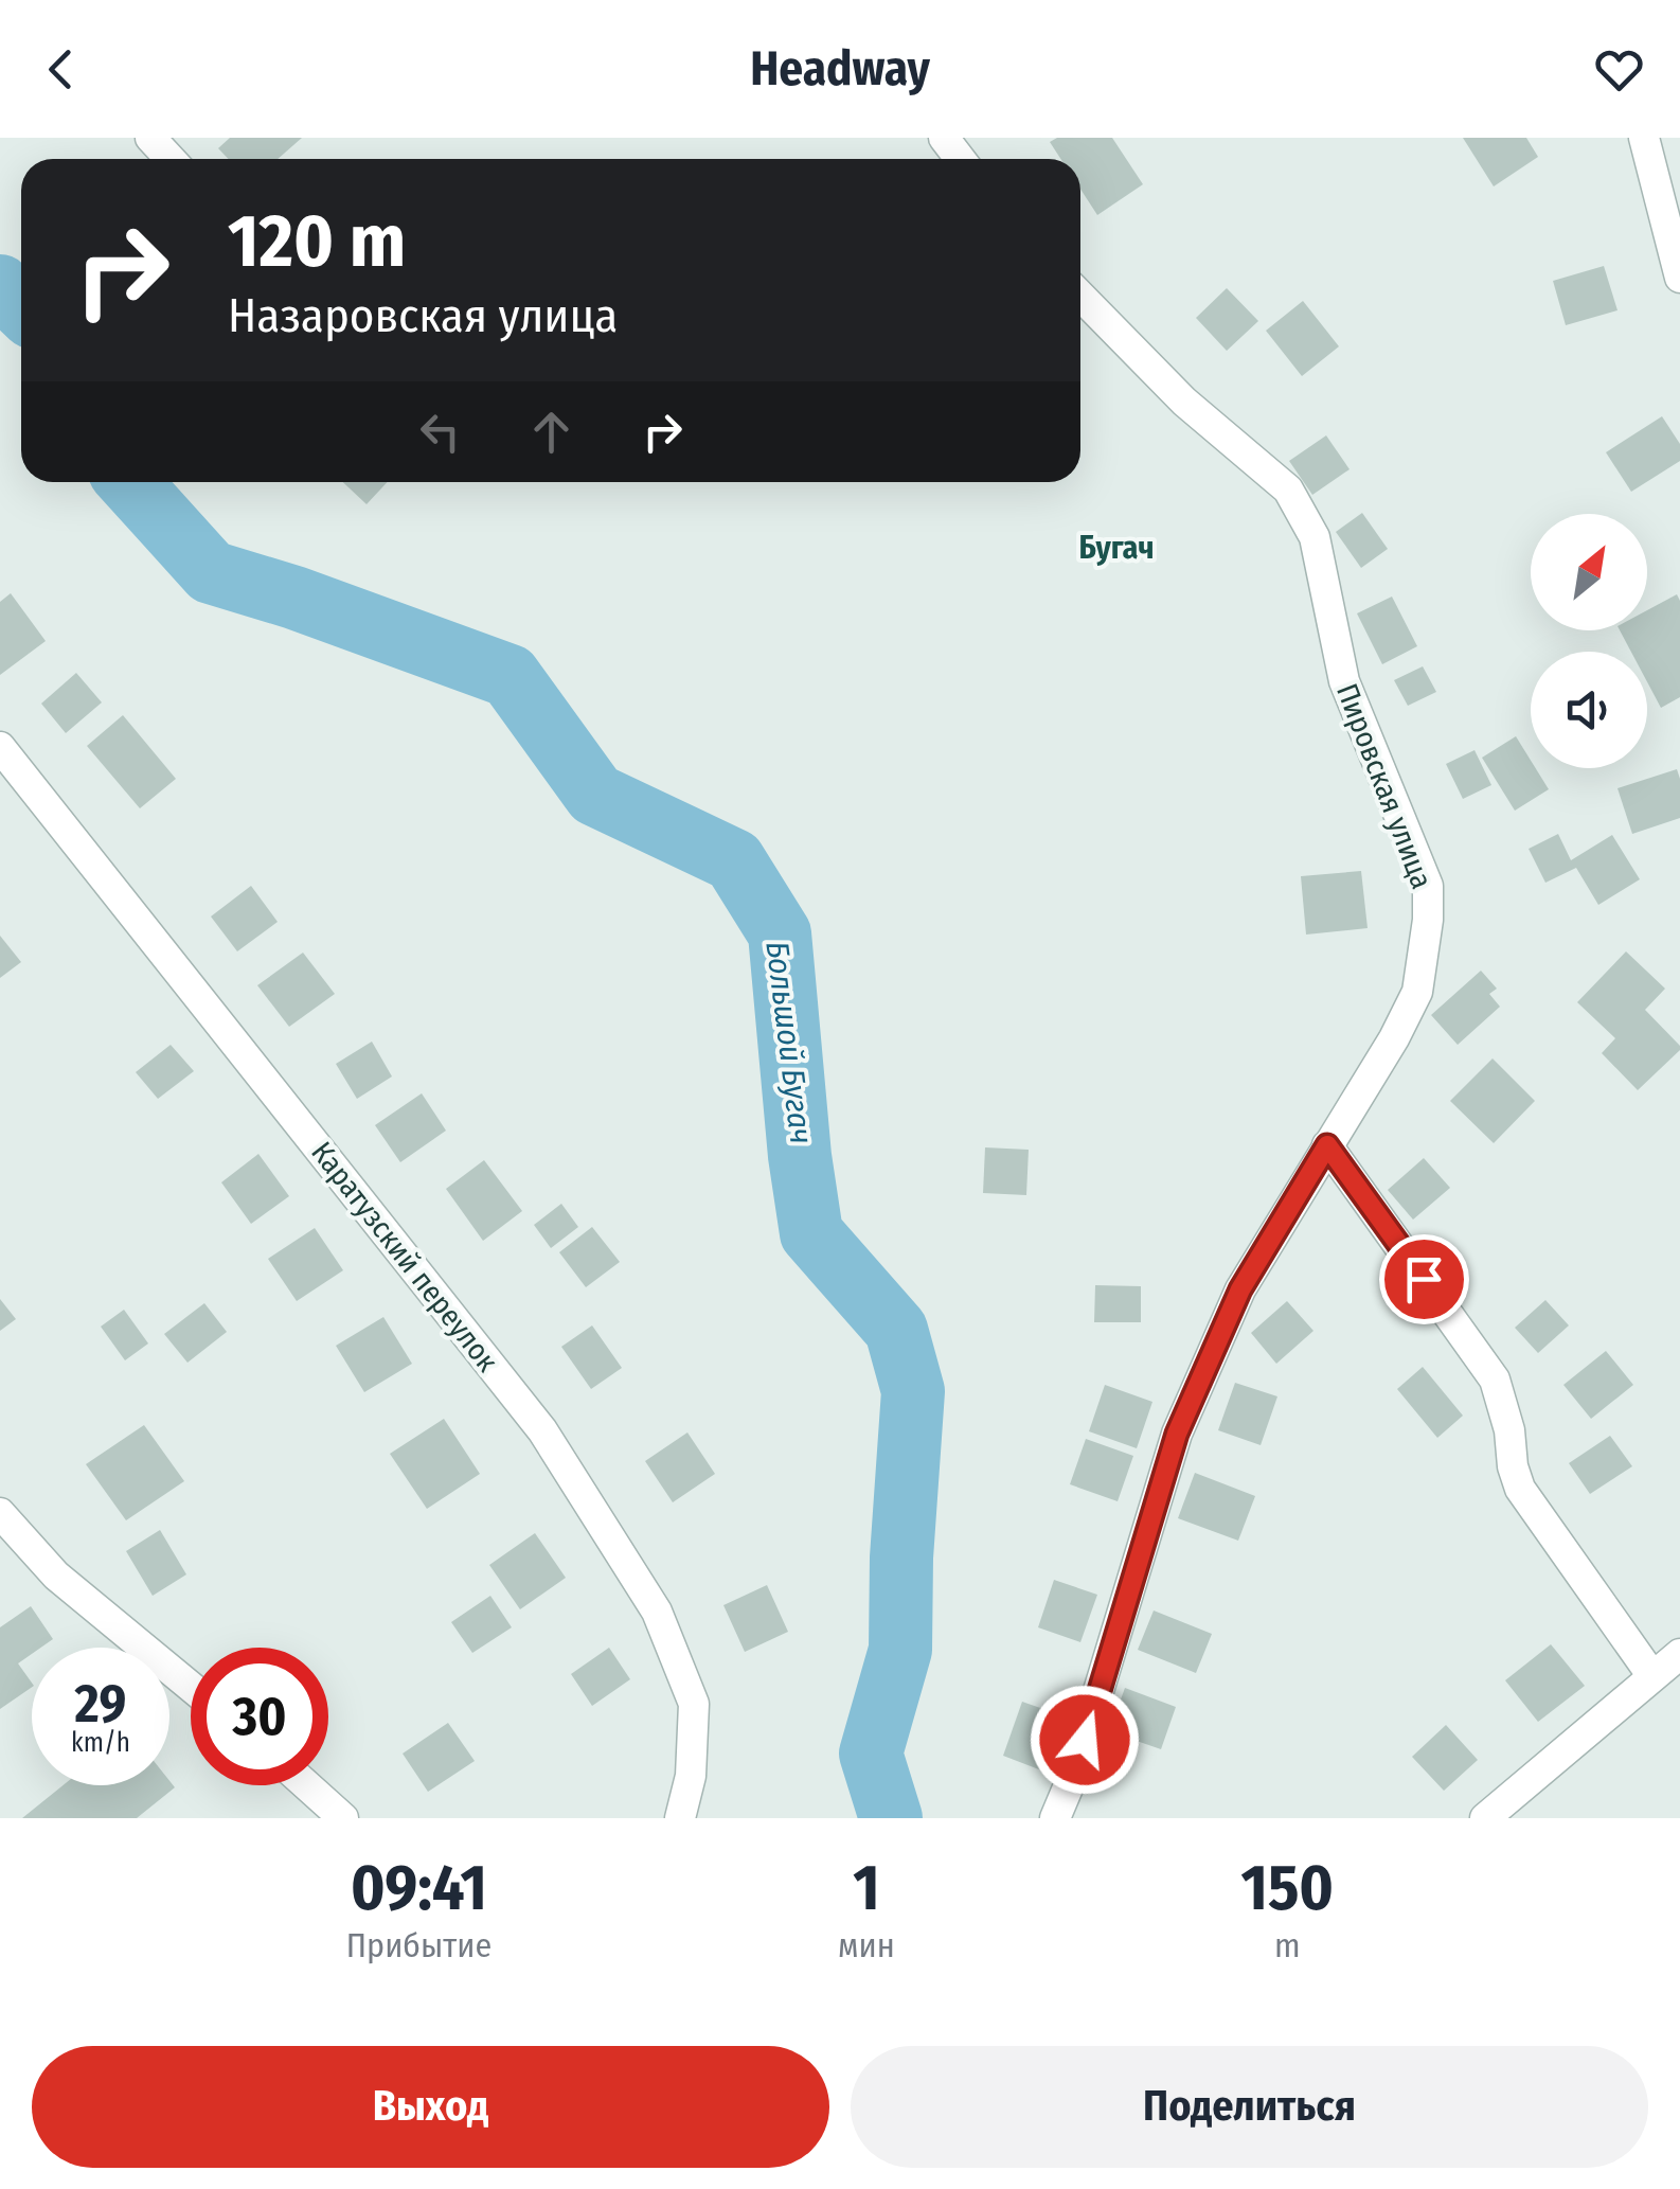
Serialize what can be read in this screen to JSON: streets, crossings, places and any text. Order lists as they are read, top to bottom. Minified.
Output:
{"streets":{"street":["Пировская улица","Каратузский переулок"]},"districts":["Бугач"],"water":["Большой Бугач"],"north":"top right","page":{"header":"Headway","turn":["120 m","Назаровская улица"],"speed":"29 km/h","limit":"30","eta":["09:41","Прибытие","1","мин","150","m"],"buttons":["Выход","Поделиться"]}}
